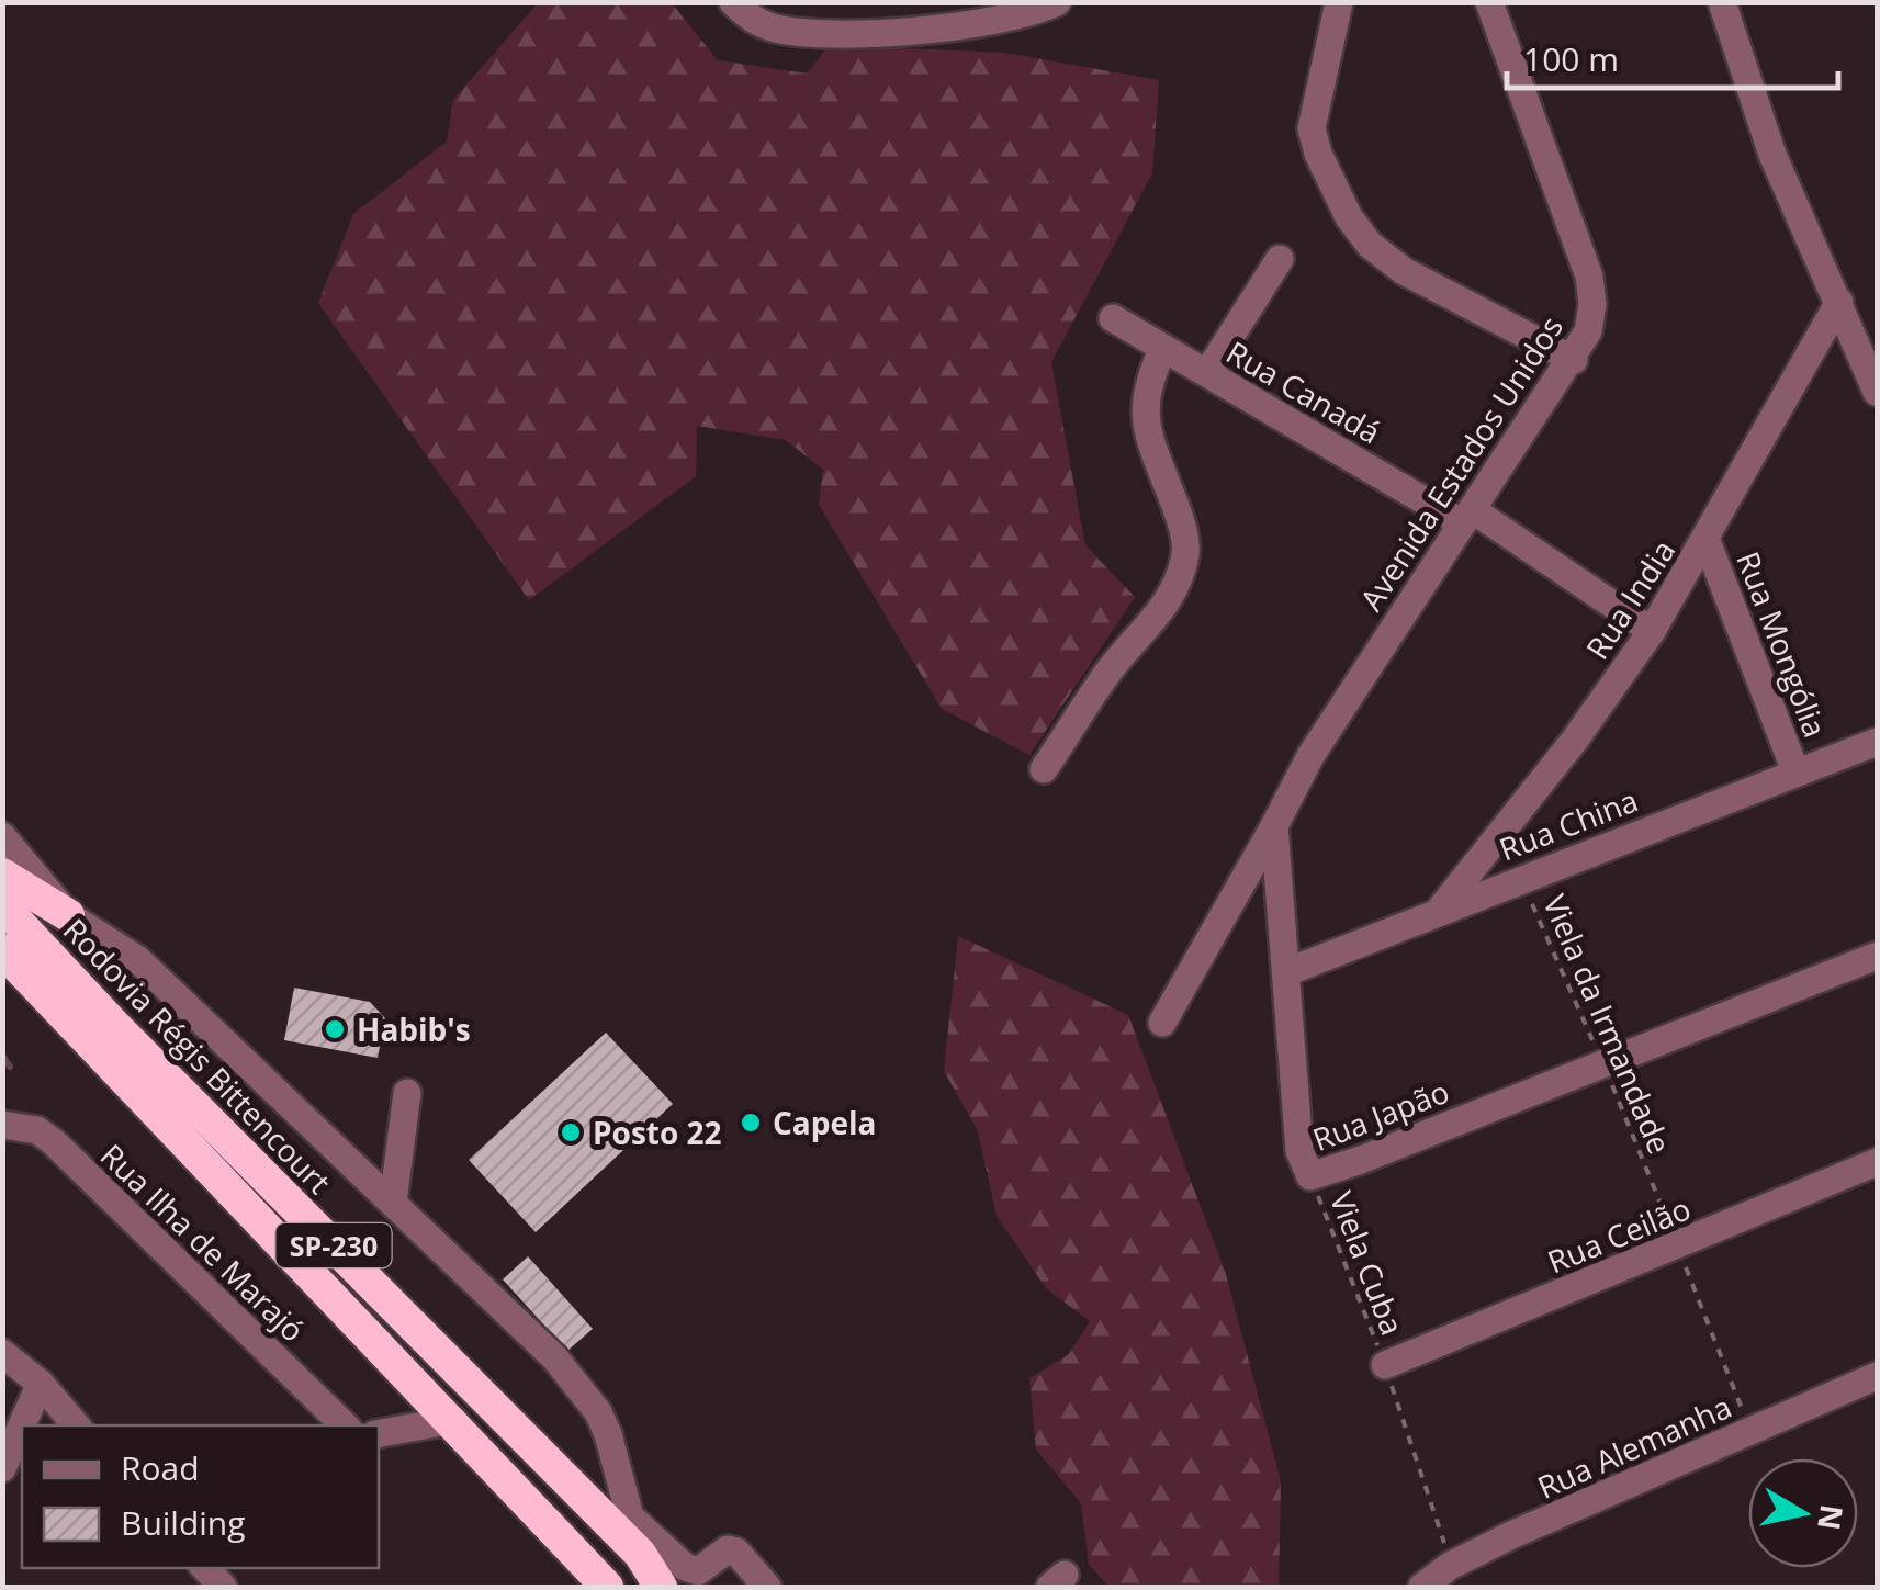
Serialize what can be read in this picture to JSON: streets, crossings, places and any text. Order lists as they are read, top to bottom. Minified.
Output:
{"streets":{"highway":["Rodovia Régis Bittencourt","SP-230"],"street":["Rua Canadá","Avenida Estados Unidos","Rua India","Rua Mongólia","Rua China","Rua Japão","Rua Ceilão","Rua Ilha de Marajó","Rua Alemanha"],"path":["Viela da Irmandade","Viela Cuba"]},"crossings":[["Rua Canadá","Avenida Estados Unidos"],["Rua Canadá","Rua India"],["Avenida Estados Unidos","Rua Japão"],["Rua India","Rua Mongólia"],["Rua India","Rua China"],["Rua Mongólia","Rua China"],["Rua China","Viela da Irmandade"],["Rua China","Rua Japão"],["Viela da Irmandade","Rua Japão"],["Viela da Irmandade","Rua Ceilão"],["Viela da Irmandade","Rua Alemanha"],["Rua Japão","Viela Cuba"],["Rua Ceilão","Viela Cuba"],["Viela Cuba","Rua Alemanha"]],"places":["Habib's","Capela","Posto 22"],"legend":["Road","Building"],"scale_bar":"100 m","north":"right"}
